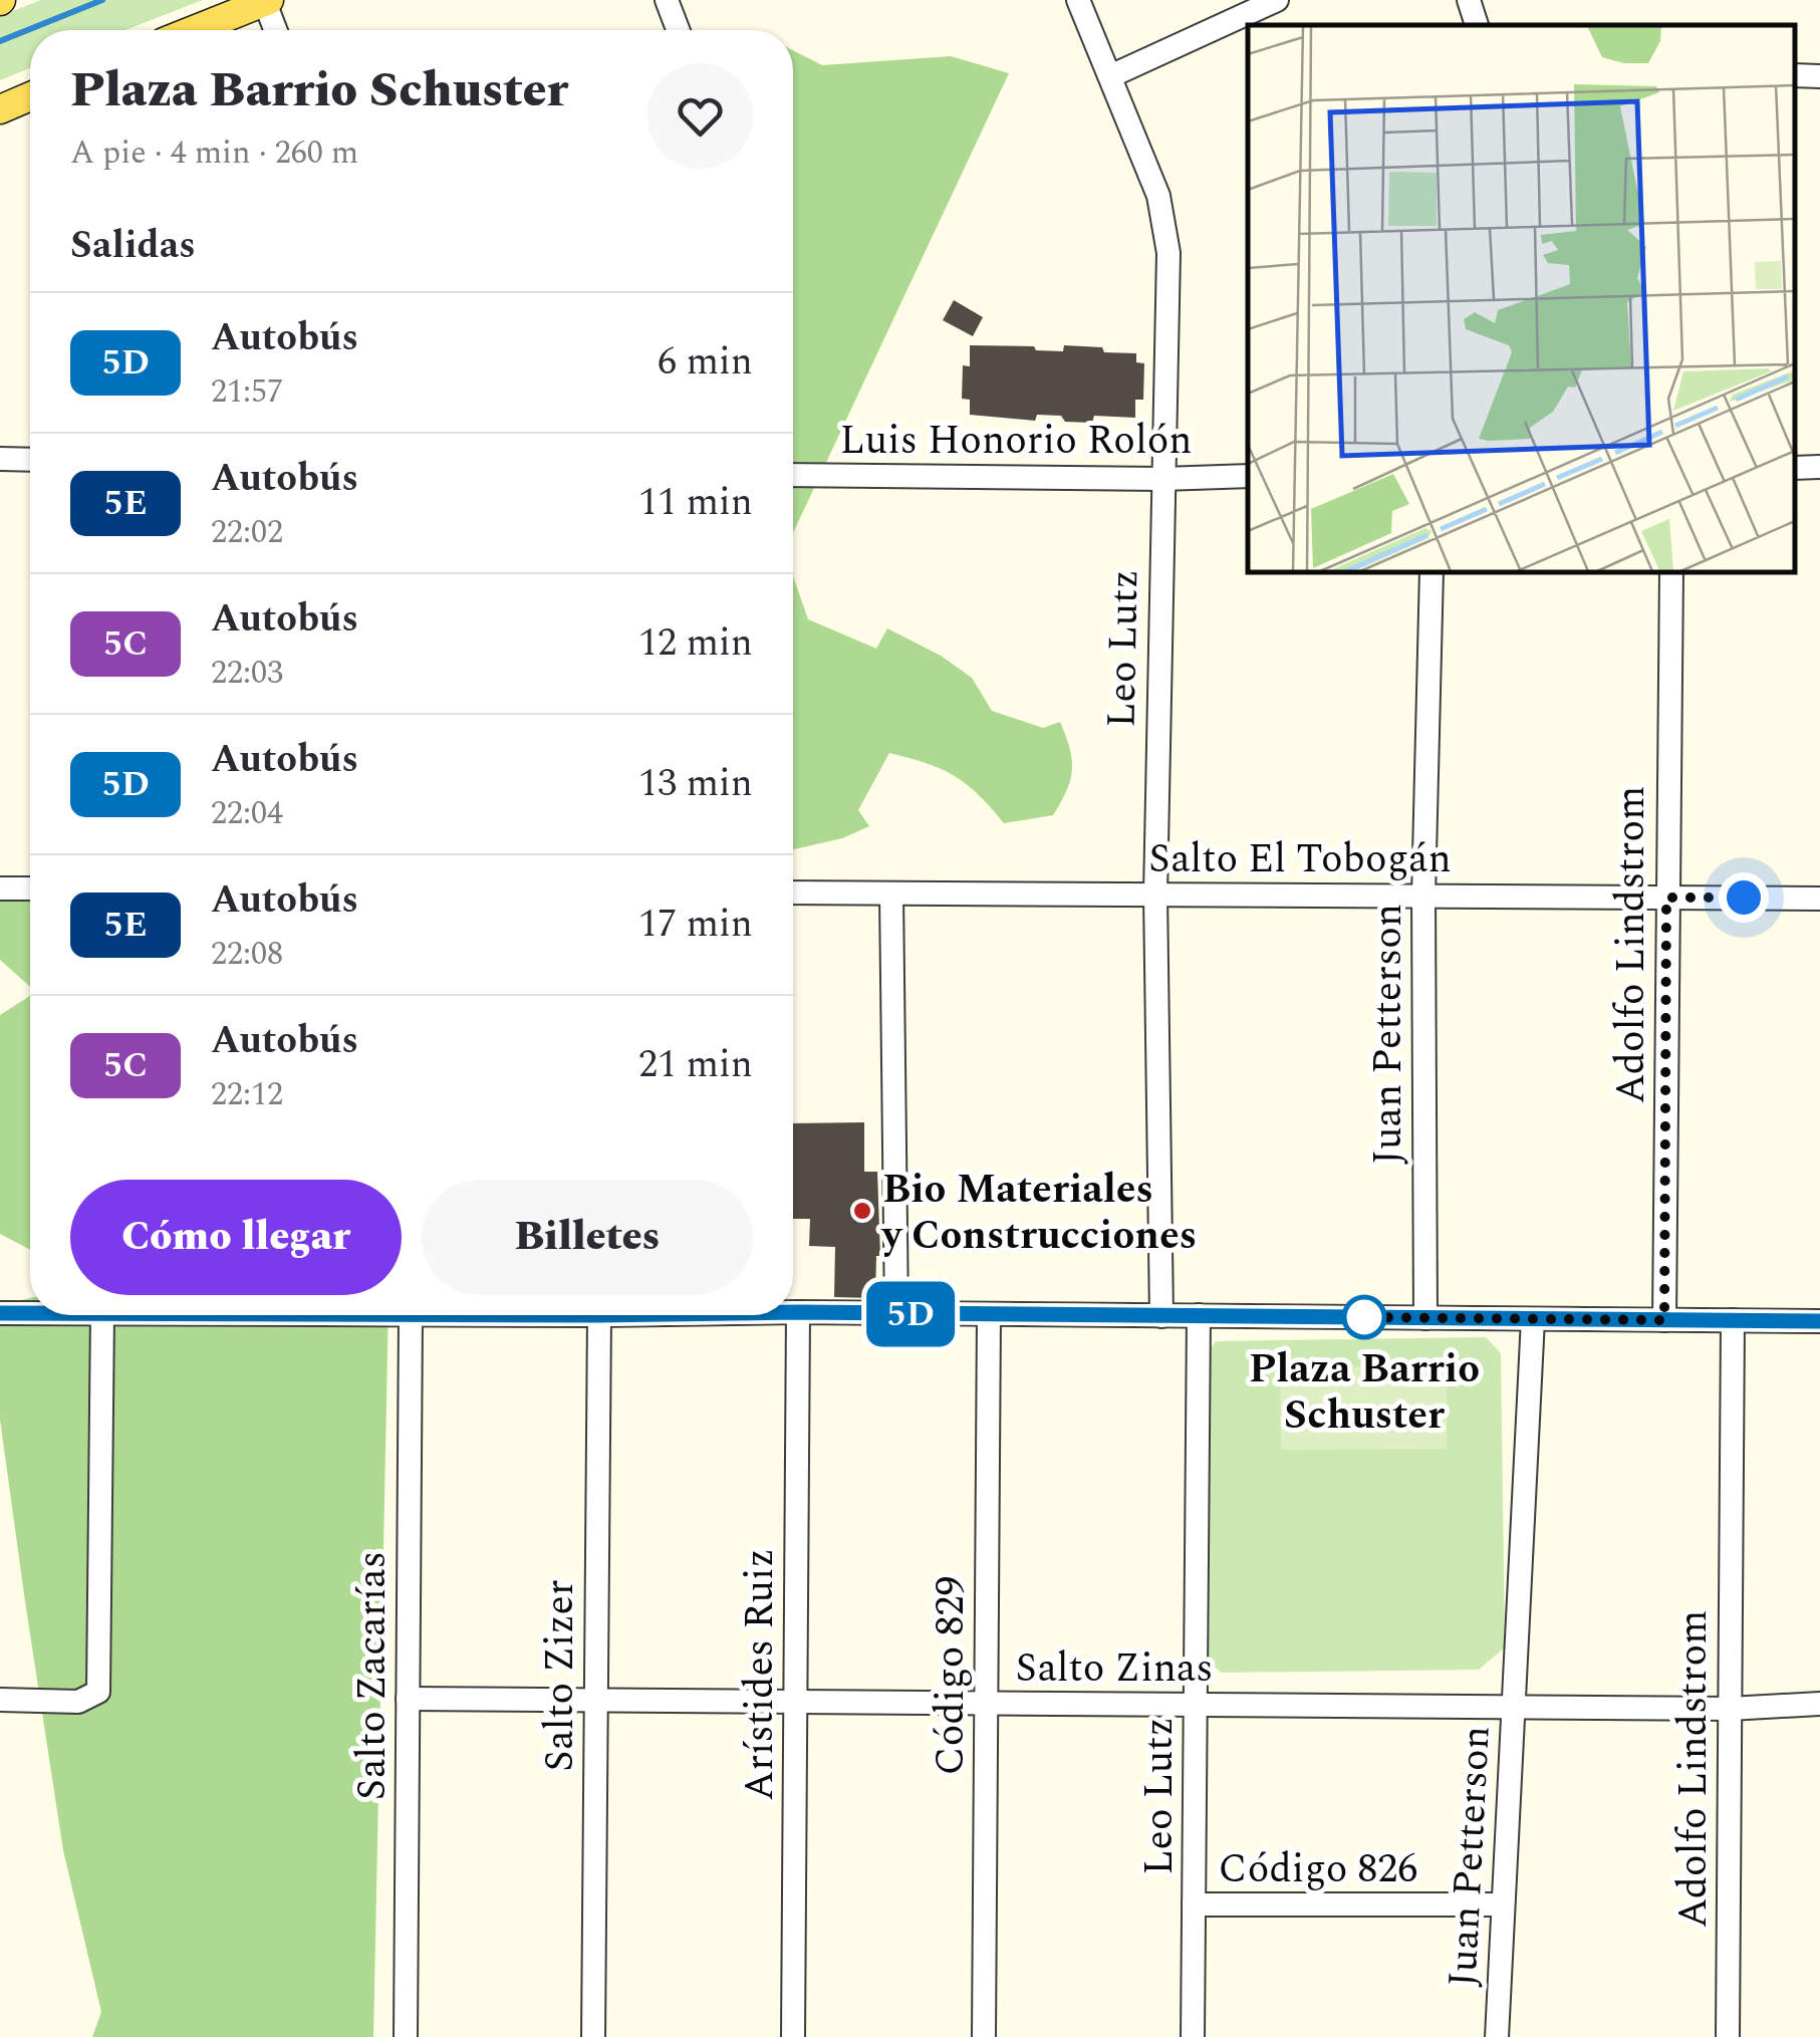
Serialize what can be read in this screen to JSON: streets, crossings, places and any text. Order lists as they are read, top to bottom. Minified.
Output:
{"streets":{"street":["Luis Honorio Rolón","Leo Lutz","Salto El Tobogán","Adolfo Lindstrom","Juan Petterson","Salto Zinas","Arístides Ruiz","Salto Zacarías","Salto Zizer","Código 829","Código 826"]},"crossings":[["Luis Honorio Rolón","Leo Lutz"],["Leo Lutz","Salto El Tobogán"],["Leo Lutz","Salto Zinas"],["Leo Lutz","Código 826"],["Salto El Tobogán","Adolfo Lindstrom"],["Salto El Tobogán","Juan Petterson"],["Adolfo Lindstrom","Salto Zinas"],["Juan Petterson","Salto Zinas"],["Juan Petterson","Código 826"],["Salto Zinas","Arístides Ruiz"],["Salto Zinas","Salto Zacarías"],["Salto Zinas","Salto Zizer"],["Salto Zinas","Código 829"]],"places":["Bio Materiales y Construcciones","Plaza Barrio Schuster"],"lines":["bus line 5D"],"page":{"on_map":"5D","heading":[["Plaza Barrio Schuster","A pie · 4 min · 260 m"],"Salidas"],"list":[{"mark":"5D","name":"Autobús","note":"21:57","value":"6 min"},{"mark":"5E","name":"Autobús","note":"22:02","value":"11 min"},{"mark":"5C","name":"Autobús","note":"22:03","value":"12 min"},{"mark":"5D","name":"Autobús","note":"22:04","value":"13 min"},{"mark":"5E","name":"Autobús","note":"22:08","value":"17 min"},{"mark":"5C","name":"Autobús","note":"22:12","value":"21 min"}],"buttons":["Cómo llegar","Billetes"]}}
